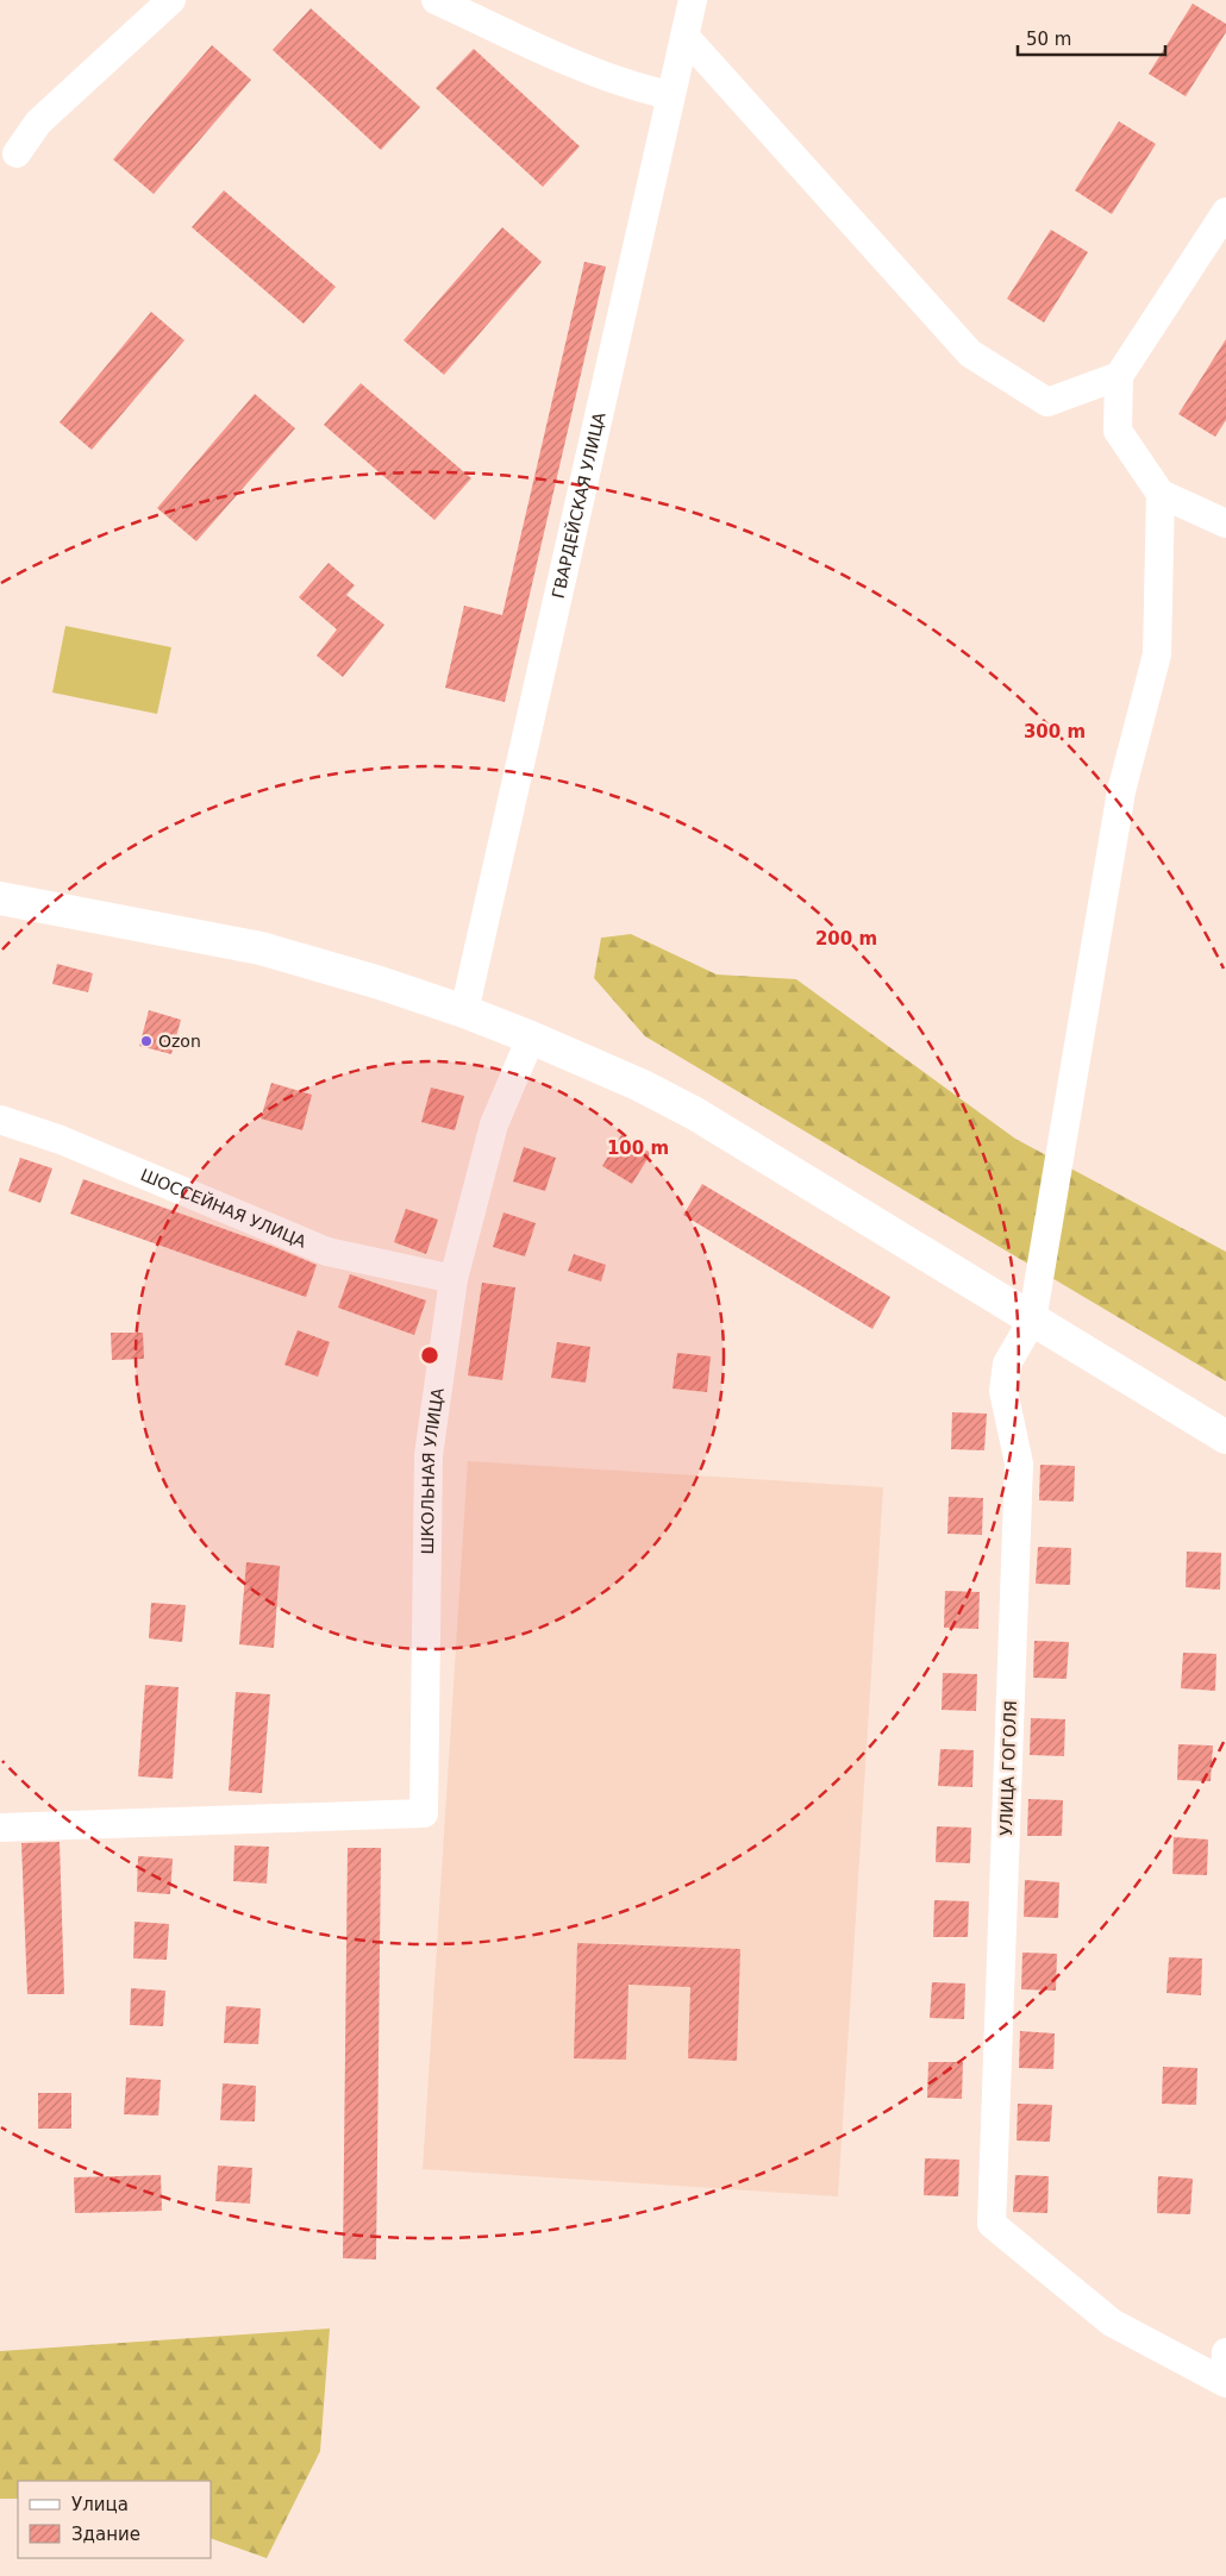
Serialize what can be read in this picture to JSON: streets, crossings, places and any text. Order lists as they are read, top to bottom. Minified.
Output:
{"streets":{"street":["ГВАРДЕЙСКАЯ УЛИЦА","ШОССЕЙНАЯ УЛИЦА","ШКОЛЬНАЯ УЛИЦА","УЛИЦА ГОГОЛЯ"]},"crossings":[["ШОССЕЙНАЯ УЛИЦА","ШКОЛЬНАЯ УЛИЦА"]],"places":["Ozon"],"legend":["Улица","Здание"],"scale_bar":"50 m","rings":["300 m","200 m","100 m"]}
